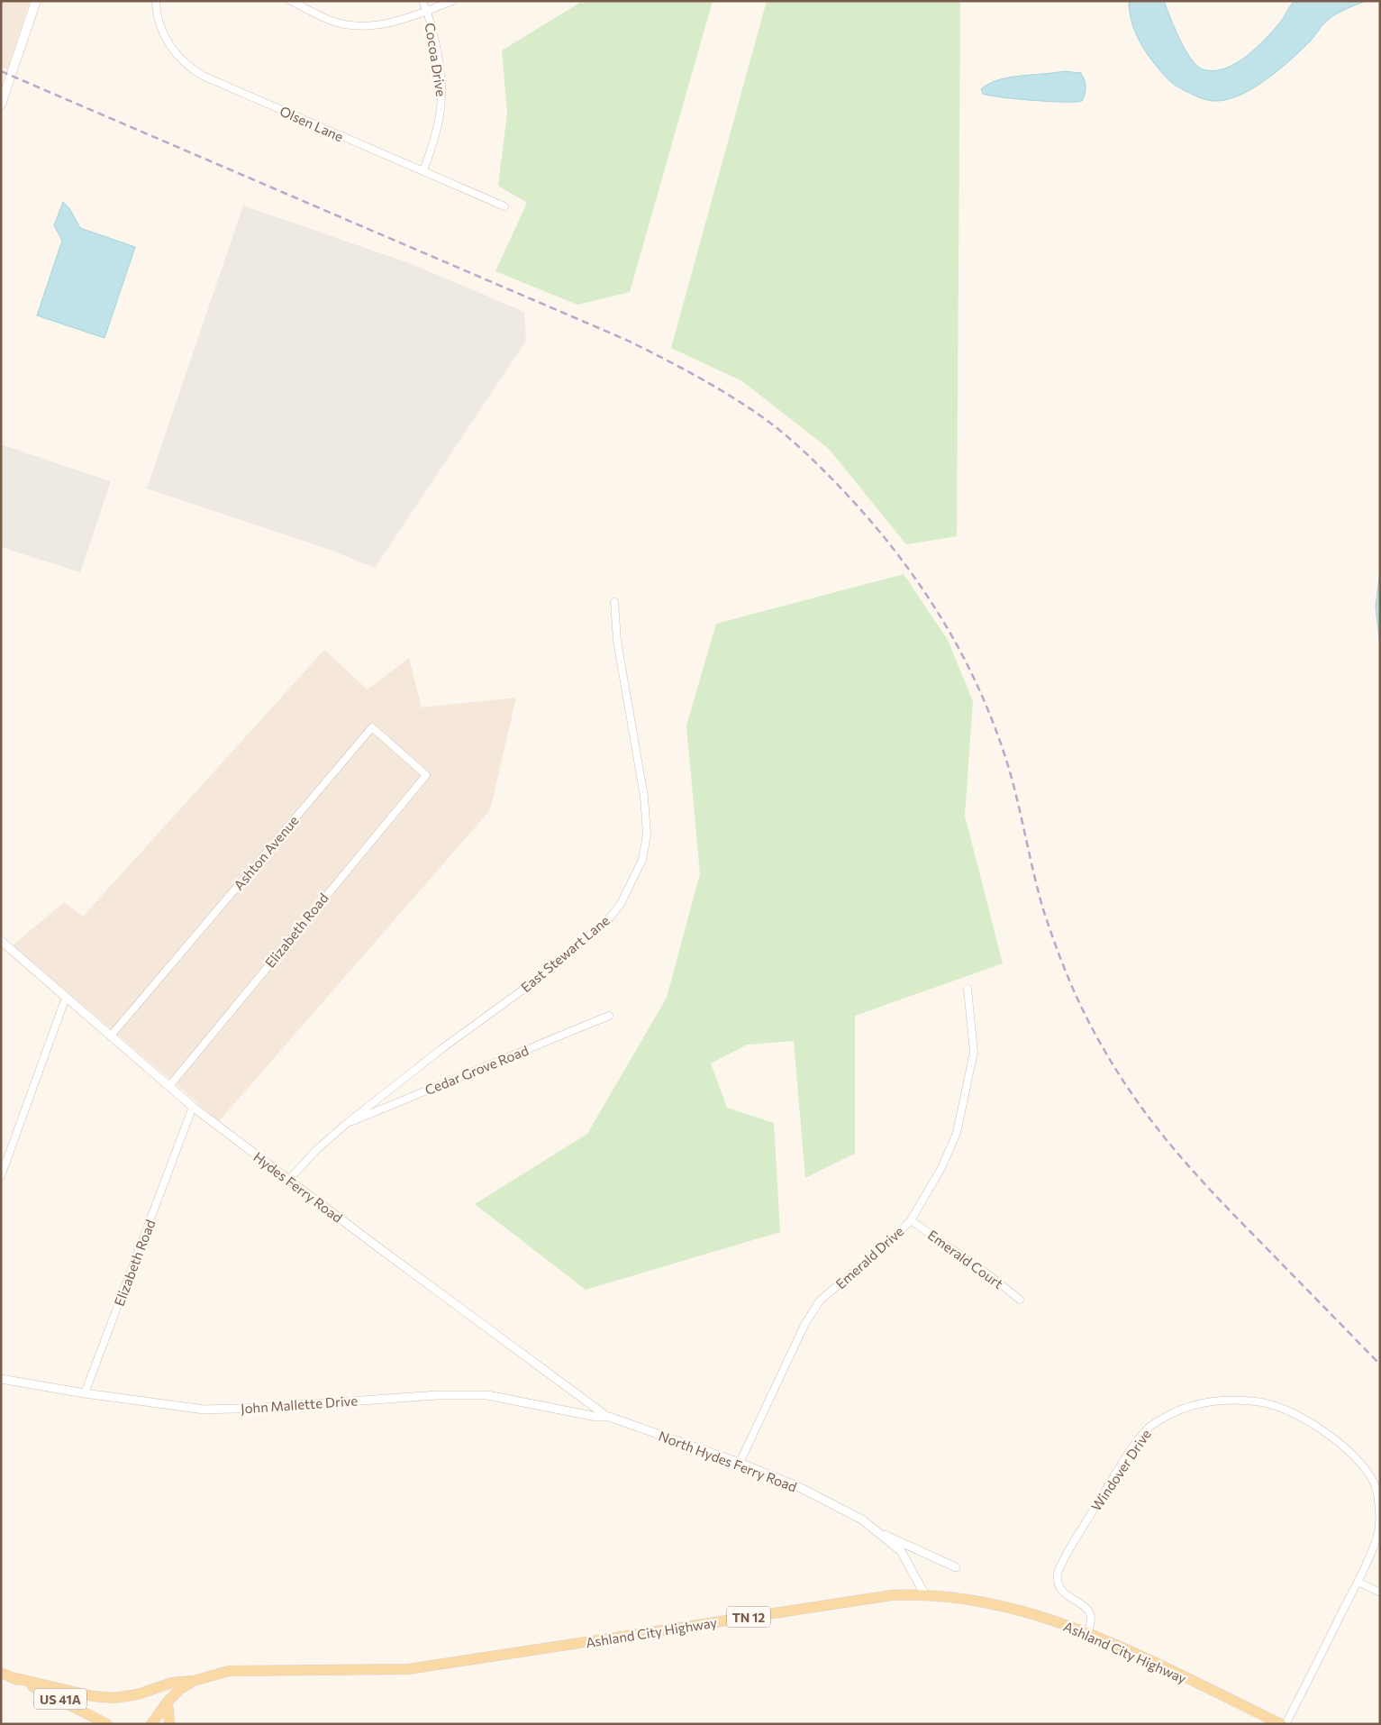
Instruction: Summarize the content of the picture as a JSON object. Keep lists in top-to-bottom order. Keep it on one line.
{"streets":{"main road":["TN 12","Ashland City Highway","US 41A"],"street":["Cocoa Drive","Olsen Lane","Ashton Avenue","Elizabeth Road","East Stewart Lane","Cedar Grove Road","Hydes Ferry Road","Emerald Drive","Emerald Court","John Mallette Drive","North Hydes Ferry Road","Windover Drive"]},"crossings":[["Cocoa Drive","Olsen Lane"],["Ashton Avenue","Elizabeth Road"],["Ashton Avenue","Hydes Ferry Road"],["Elizabeth Road","Hydes Ferry Road"],["Elizabeth Road","John Mallette Drive"],["East Stewart Lane","Cedar Grove Road"],["East Stewart Lane","Hydes Ferry Road"],["Hydes Ferry Road","North Hydes Ferry Road"],["Emerald Drive","Emerald Court"],["Emerald Drive","North Hydes Ferry Road"],["John Mallette Drive","North Hydes Ferry Road"],["North Hydes Ferry Road","Ashland City Highway"],["Windover Drive","Ashland City Highway"]]}
